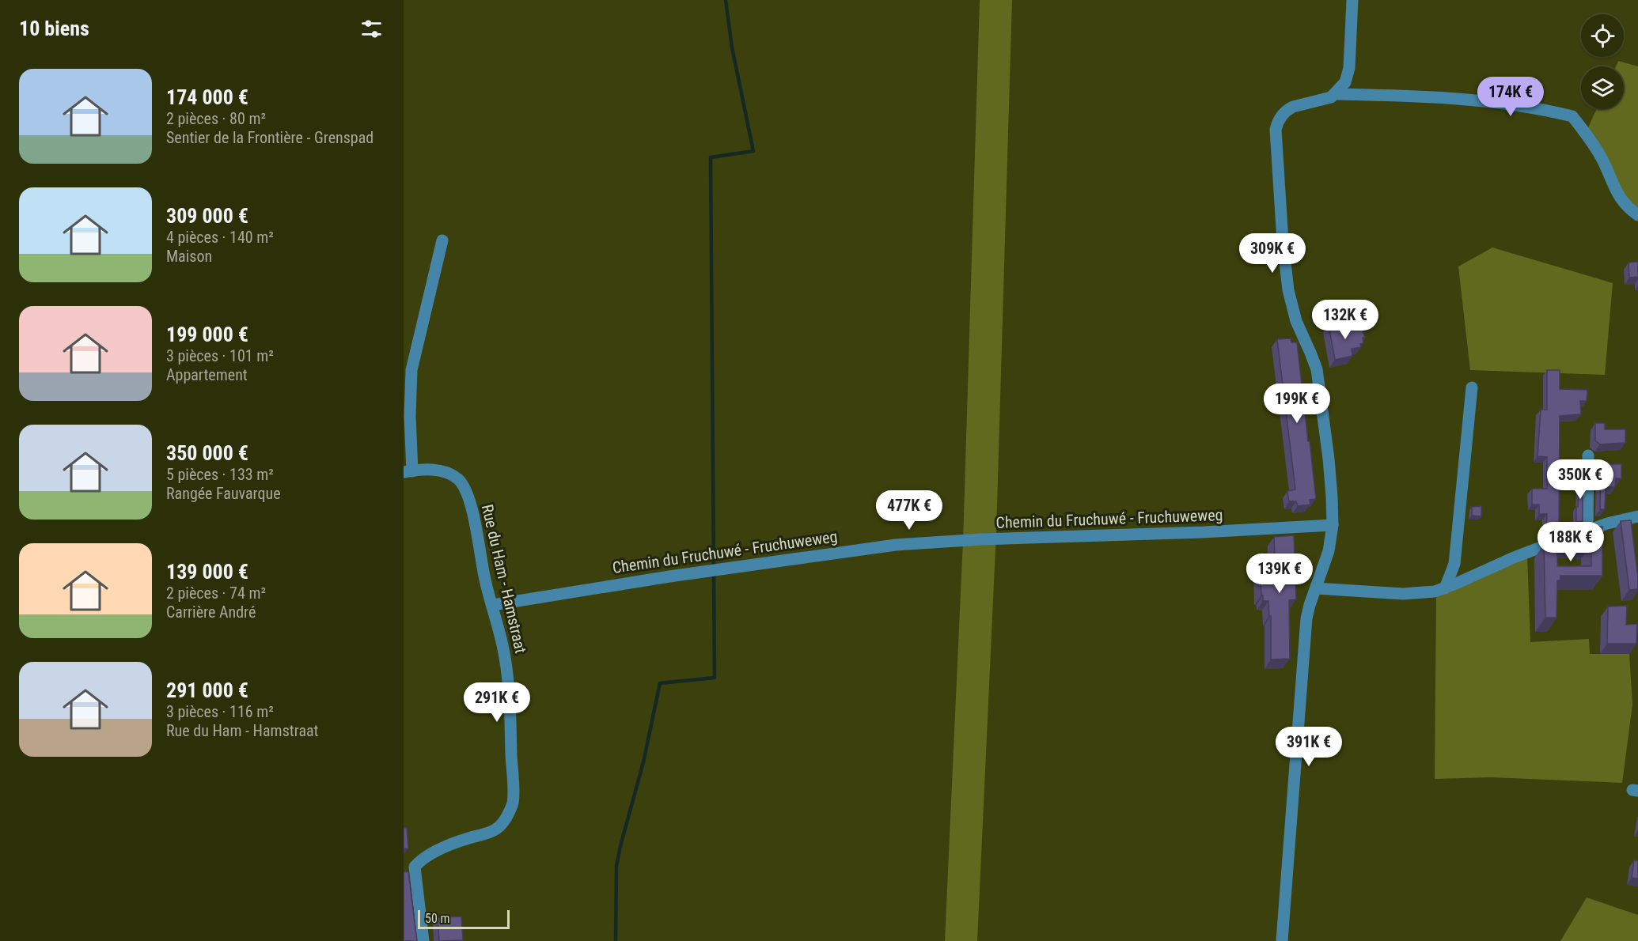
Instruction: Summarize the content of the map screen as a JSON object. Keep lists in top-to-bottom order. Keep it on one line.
{"streets":{"street":["Chemin du Fruchuwé - Fruchuweweg","Rue du Ham - Hamstraat"]},"crossings":[["Chemin du Fruchuwé - Fruchuweweg","Rue du Ham - Hamstraat"]],"scale_bar":"50 m","page":{"heading":"10 biens","list":[{"name":"174 000 €","note":"2 pièces · 80 m² · Sentier de la Frontière - Grenspad"},{"name":"309 000 €","note":"4 pièces · 140 m² · Maison"},{"name":"199 000 €","note":"3 pièces · 101 m² · Appartement"},{"name":"350 000 €","note":"5 pièces · 133 m² · Rangée Fauvarque"},{"name":"139 000 €","note":"2 pièces · 74 m² · Carrière André"},{"name":"291 000 €","note":"3 pièces · 116 m² · Rue du Ham - Hamstraat"}],"price":["174K €","309K €","132K €","199K €","350K €","477K €","188K €","139K €","291K €","391K €"],"scale":"50 m"}}
